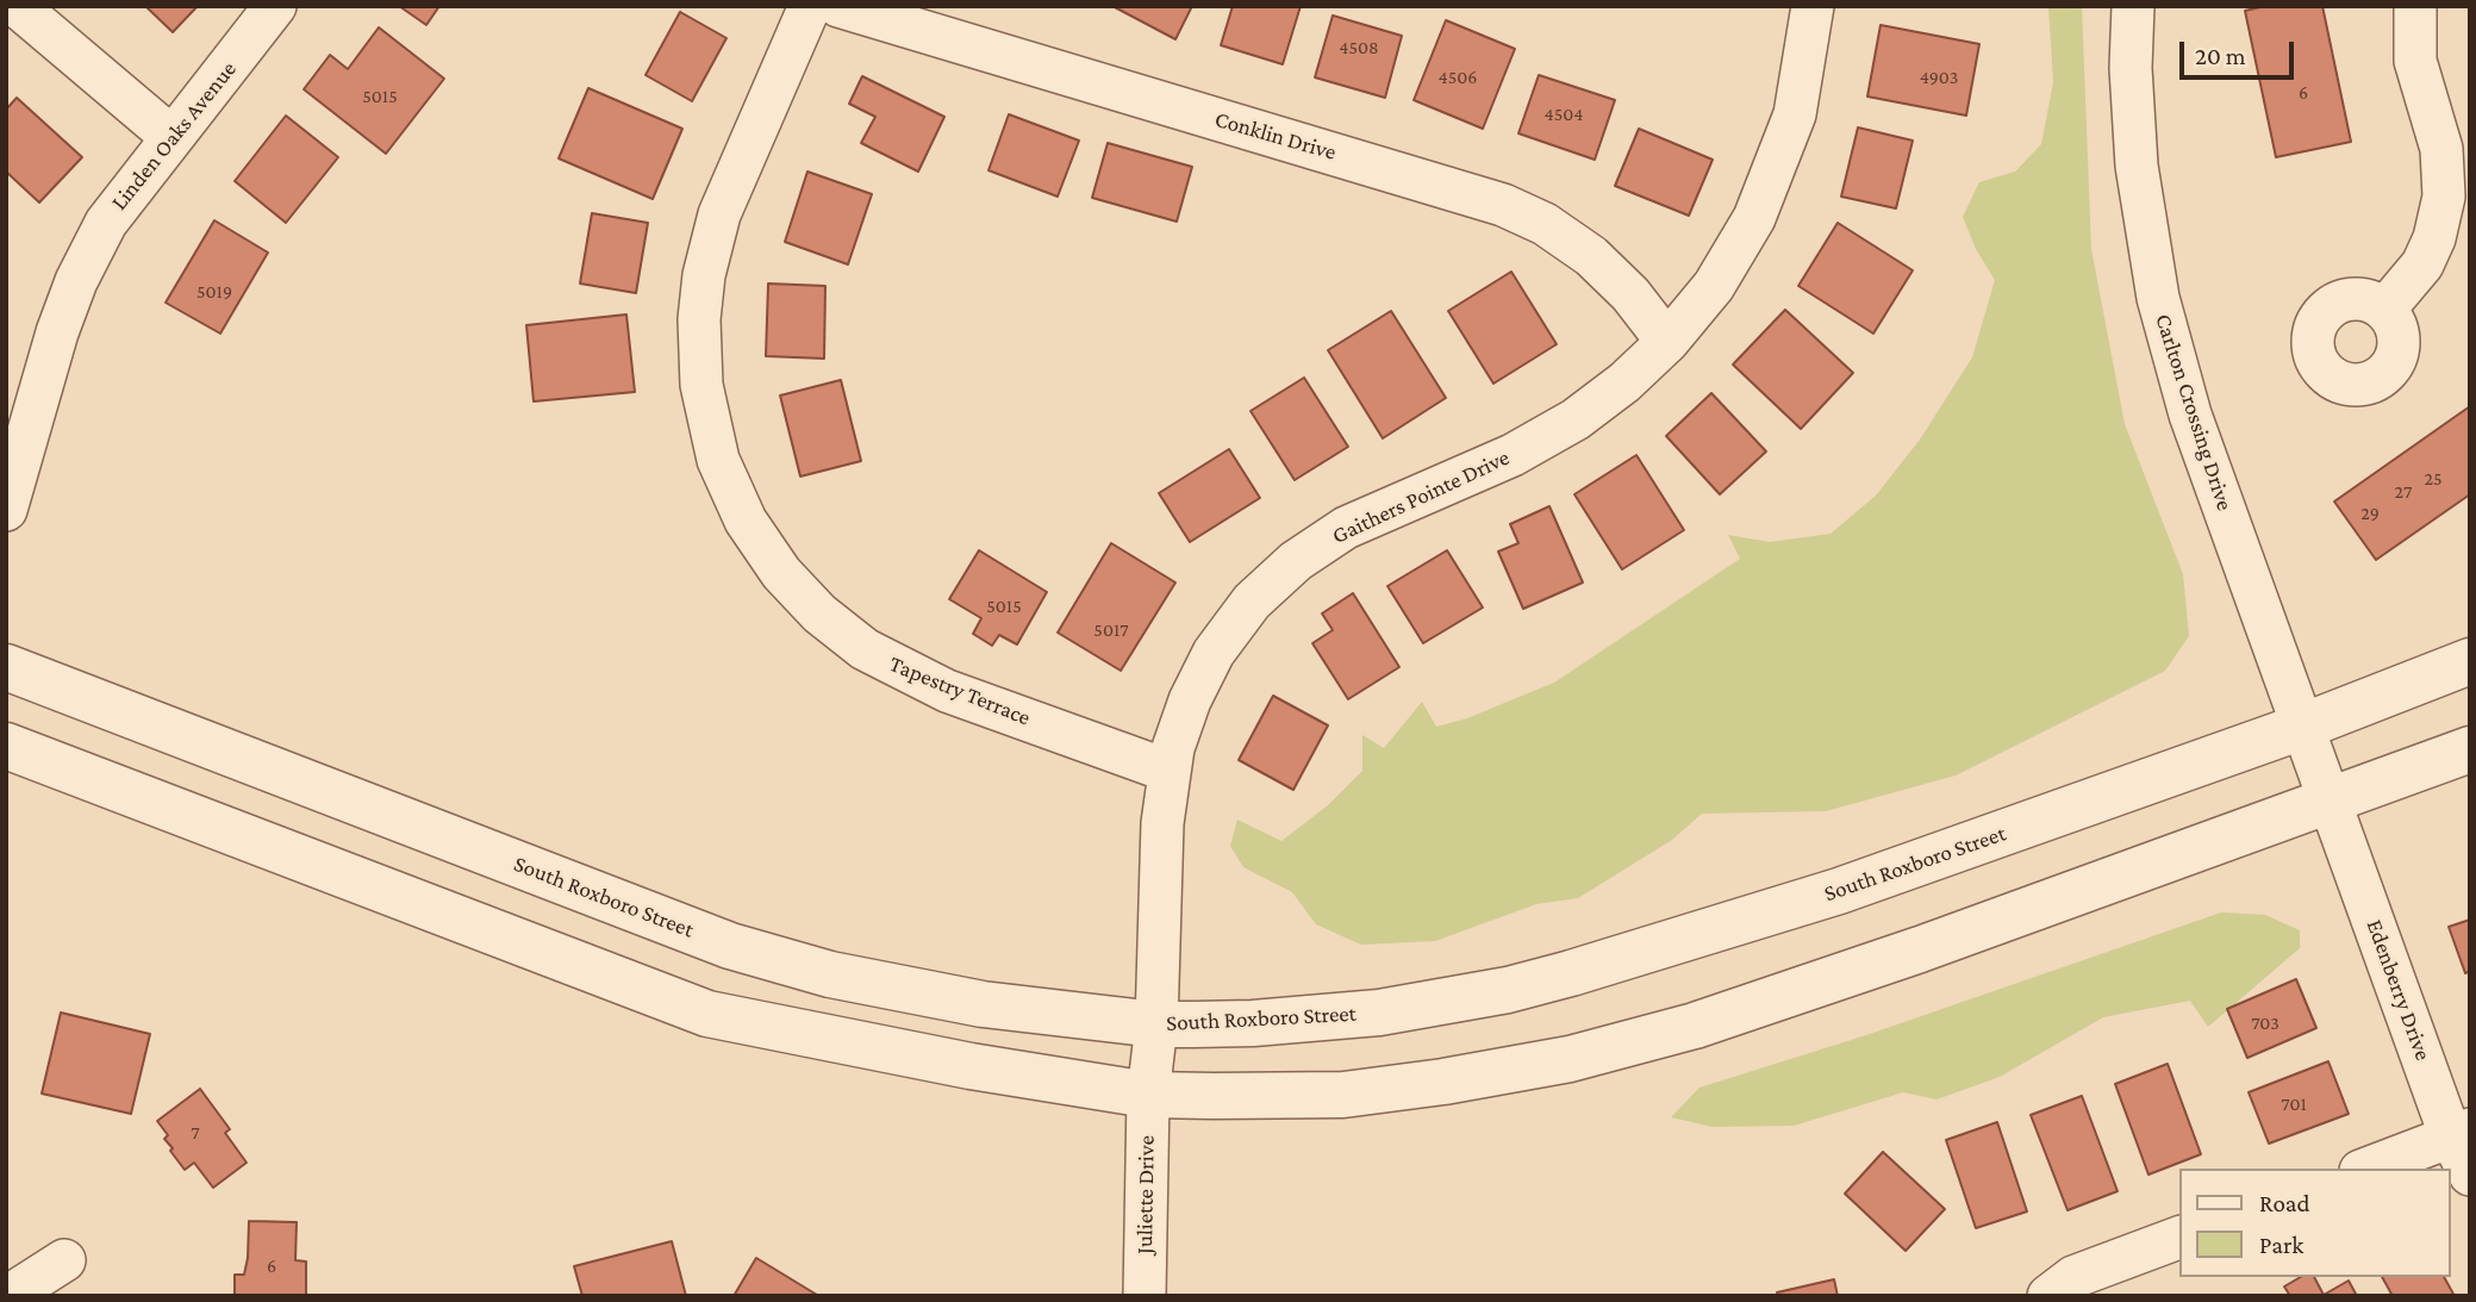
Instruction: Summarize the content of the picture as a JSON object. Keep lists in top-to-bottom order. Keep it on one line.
{"streets":{"street":["Linden Oaks Avenue","Conklin Drive","Carlton Crossing Drive","Gaithers Pointe Drive","Tapestry Terrace","South Roxboro Street","Edenberry Drive","Juliette Drive"]},"crossings":[["Conklin Drive","Gaithers Pointe Drive"],["Carlton Crossing Drive","South Roxboro Street"],["Carlton Crossing Drive","Edenberry Drive"],["Gaithers Pointe Drive","Tapestry Terrace"],["Gaithers Pointe Drive","South Roxboro Street"],["Gaithers Pointe Drive","Juliette Drive"]],"house_numbers":["4508","4506","4903","6","5015","4504","5019","25","27","29","5015","5017","703","701","7","6"],"legend":["Road","Park"],"scale_bar":"20 m"}
